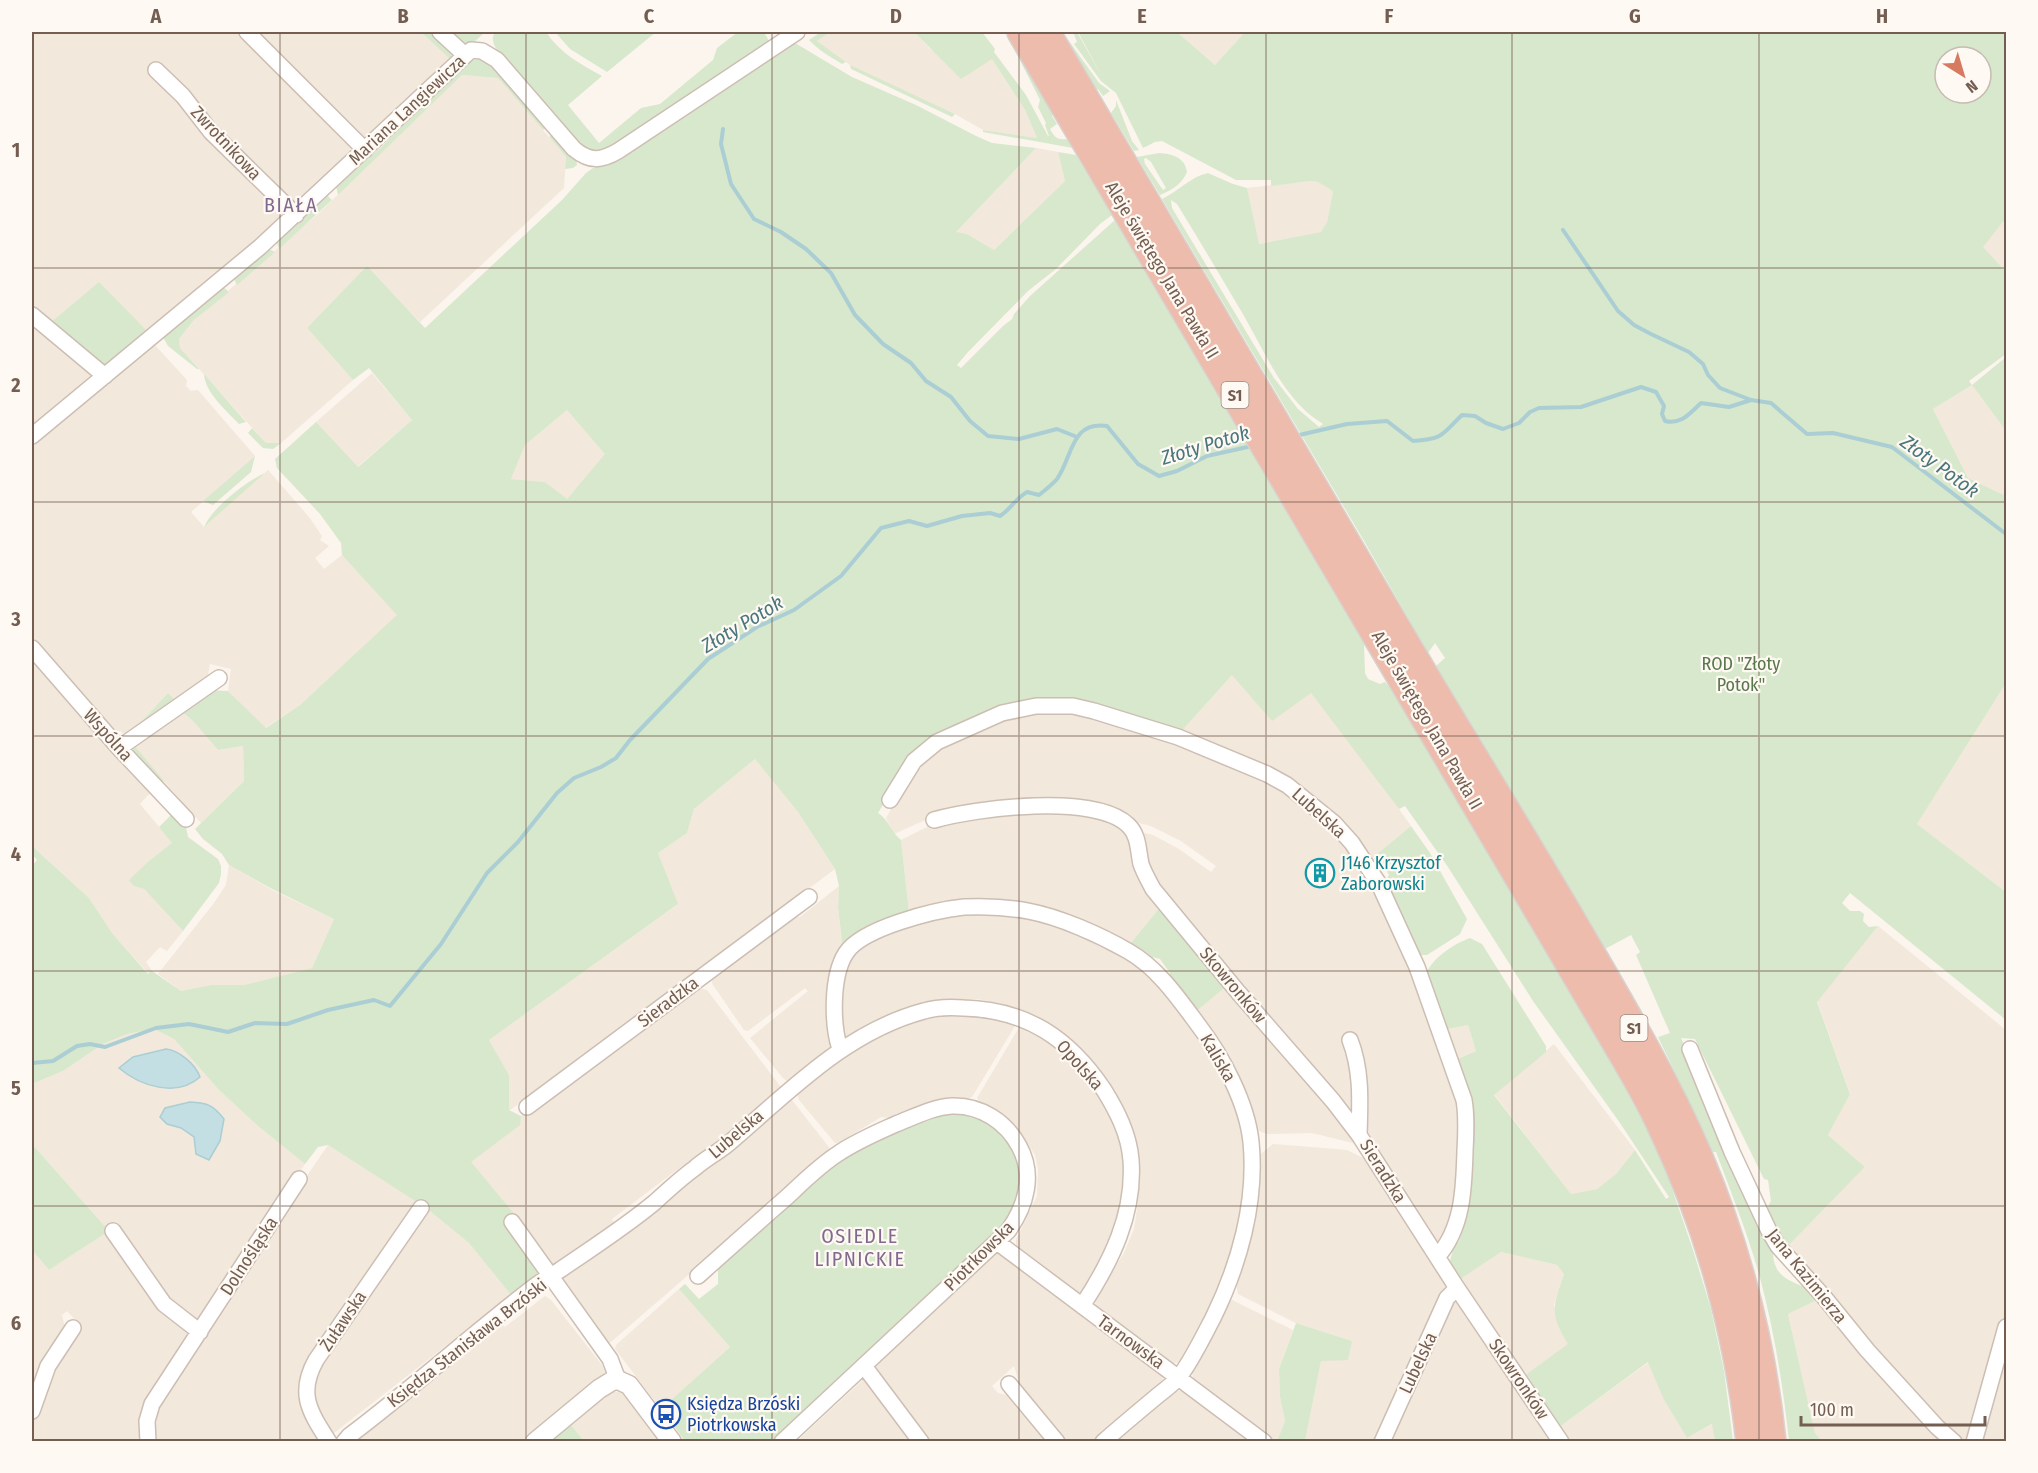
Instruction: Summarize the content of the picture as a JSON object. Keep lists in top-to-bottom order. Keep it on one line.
{"streets":{"highway":["Aleje świętego Jana Pawła II","S1"],"street":["Mariana Langiewicza","Zwrotnikowa","Wspólna","Lubelska","Skowronków","Sieradzka","Kaliska","Opolska","Dolnośląska","Piotrkowska","Jana Kazimierza","Żuławska","Tarnowska","Księdza Stanisława Brzóski"]},"crossings":[["Mariana Langiewicza","Zwrotnikowa"],["Lubelska","Skowronków"],["Lubelska","Sieradzka"],["Lubelska","Kaliska"],["Lubelska","Opolska"],["Lubelska","Księdza Stanisława Brzóski"],["Skowronków","Sieradzka"],["Kaliska","Opolska"],["Kaliska","Tarnowska"],["Opolska","Tarnowska"],["Piotrkowska","Tarnowska"]],"districts":["BIAŁA","OSIEDLE LIPNICKIE"],"water":["Złoty Potok"],"parks":["ROD \"Złoty Potok\""],"places":{"building":["J146 Krzysztof Zaborowski"],"bus stop":["Księdza Brzóski Piotrkowska"]},"scale_bar":"100 m","north":"bottom right","grid":{"columns":["A","B","C","D","E","F","G","H"],"rows":["1","2","3","4","5","6"]}}
